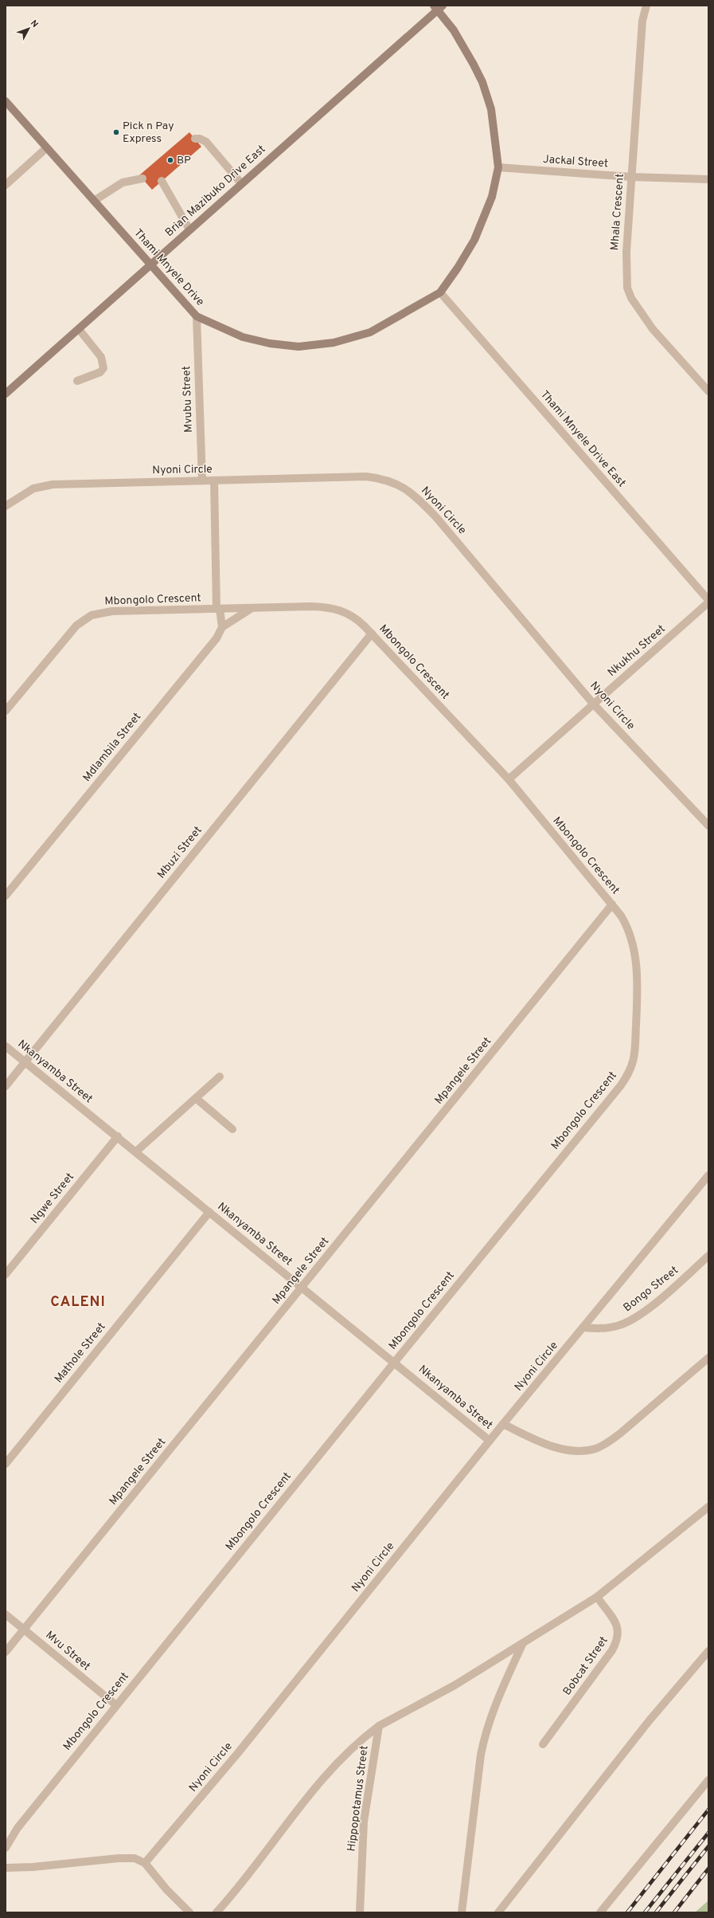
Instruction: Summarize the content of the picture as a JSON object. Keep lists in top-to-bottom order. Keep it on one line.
{"streets":{"street":["Jackal Street","Brian Mazibuko Drive East","Mhala Crescent","Thami Mnyele Drive","Mvubu Street","Thami Mnyele Drive East","Nyoni Circle","Mbongolo Crescent","Nkukhu Street","Mdlambila Street","Mbuzi Street","Mpangele Street","Nkanyamba Street","Ngwe Street","Bongo Street","Mathole Street","Mvu Street","Bobcat Street","Hippopotamus Street"]},"crossings":[["Jackal Street","Mhala Crescent"],["Jackal Street","Thami Mnyele Drive"],["Brian Mazibuko Drive East","Thami Mnyele Drive"],["Thami Mnyele Drive","Mvubu Street"],["Thami Mnyele Drive","Thami Mnyele Drive East"],["Mvubu Street","Nyoni Circle"],["Nyoni Circle","Nkukhu Street"],["Nyoni Circle","Nkanyamba Street"],["Nyoni Circle","Bongo Street"],["Mbongolo Crescent","Nkukhu Street"],["Mbongolo Crescent","Mbuzi Street"],["Mbongolo Crescent","Mpangele Street"],["Mbongolo Crescent","Nkanyamba Street"],["Mbongolo Crescent","Mvu Street"],["Mbuzi Street","Nkanyamba Street"],["Mpangele Street","Nkanyamba Street"],["Mpangele Street","Mvu Street"],["Nkanyamba Street","Ngwe Street"],["Nkanyamba Street","Mathole Street"]],"districts":["CALENI"],"places":["Pick n Pay Express","BP"],"north":"top right"}
